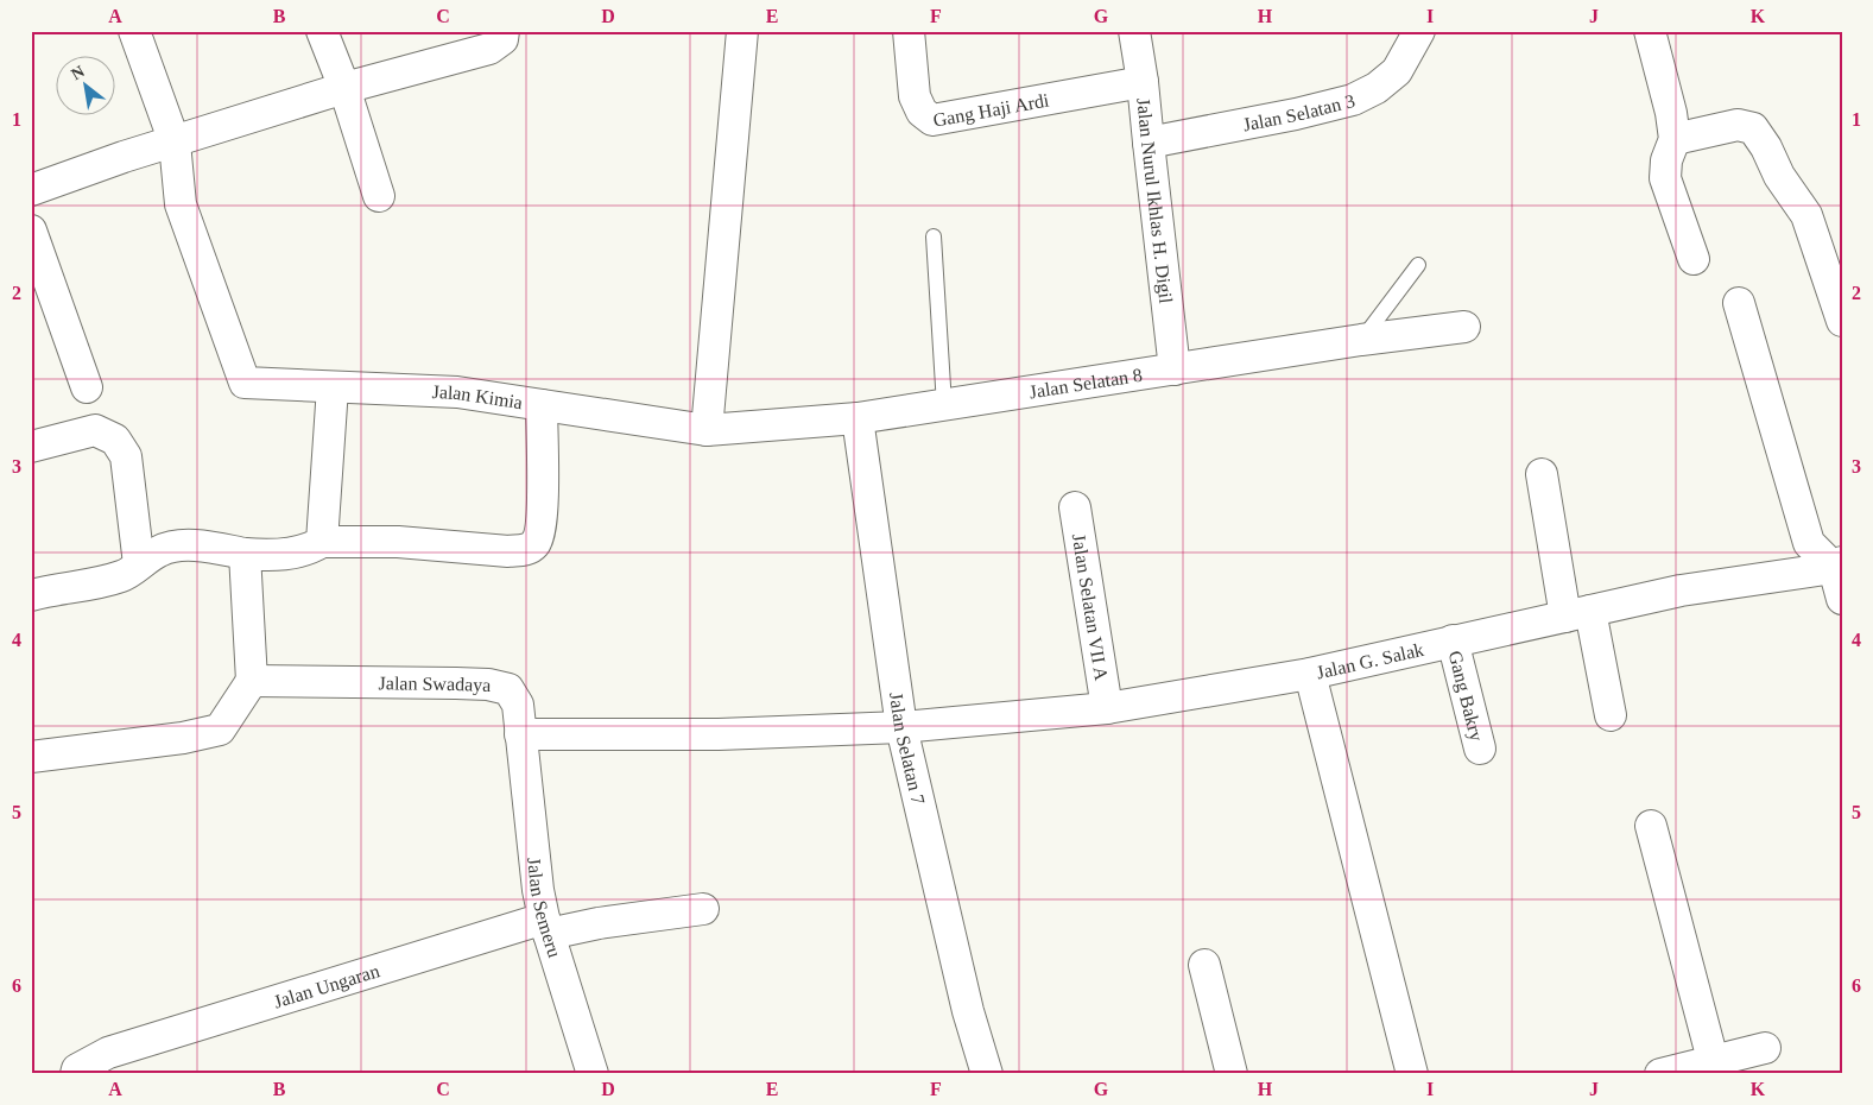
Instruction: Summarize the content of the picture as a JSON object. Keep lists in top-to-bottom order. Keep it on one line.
{"streets":{"street":["Gang Haji Ardi","Jalan Selatan 3","Jalan Nurul Ikhlas H. Digil","Jalan Selatan 8","Jalan Kimia","Jalan Selatan VII A","Jalan G. Salak","Jalan Swadaya","Gang Bakry","Jalan Selatan 7","Jalan Semeru","Jalan Ungaran"]},"crossings":[["Gang Haji Ardi","Jalan Nurul Ikhlas H. Digil"],["Jalan Selatan 3","Jalan Nurul Ikhlas H. Digil"],["Jalan Nurul Ikhlas H. Digil","Jalan Selatan 8"],["Jalan Selatan 8","Jalan Kimia"],["Jalan Selatan 8","Jalan Selatan 7"],["Jalan Selatan VII A","Jalan G. Salak"],["Jalan G. Salak","Gang Bakry"],["Jalan G. Salak","Jalan Selatan 7"],["Jalan Swadaya","Jalan Semeru"],["Jalan Semeru","Jalan Ungaran"]],"north":"top left","grid":{"columns":["A","B","C","D","E","F","G","H","I","J","K"],"rows":["1","2","3","4","5","6"]}}
